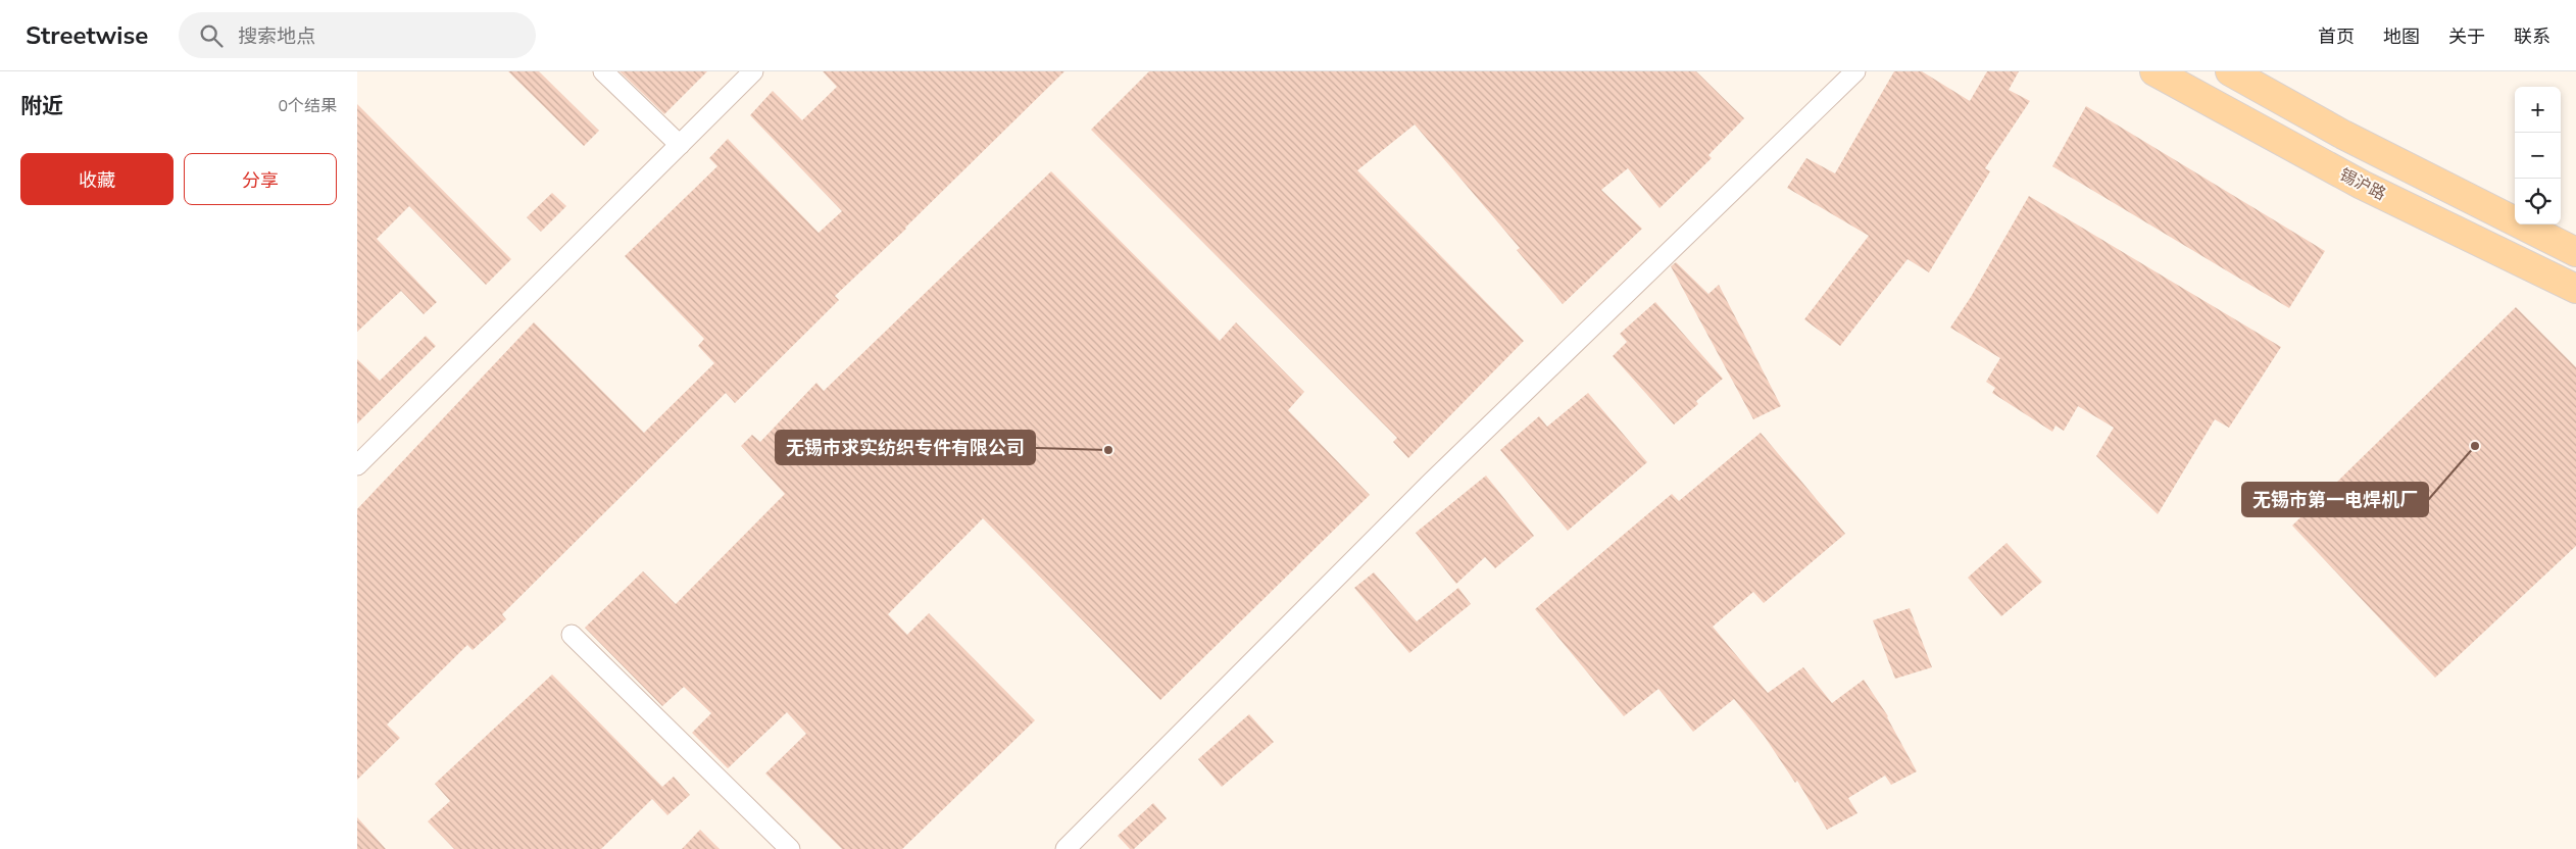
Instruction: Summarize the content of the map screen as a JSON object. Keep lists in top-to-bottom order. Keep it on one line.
{"streets":{"main road":["锡沪路"]},"places":["无锡市第一电焊机厂","无锡市求实纺织专件有限公司"],"page":{"header":"Streetwise","search":"搜索地点","nav":["首页","地图","关于","联系"],"heading":["附近","0个结果"],"map_buttons":["+","−"],"buttons":["收藏","分享"]}}
